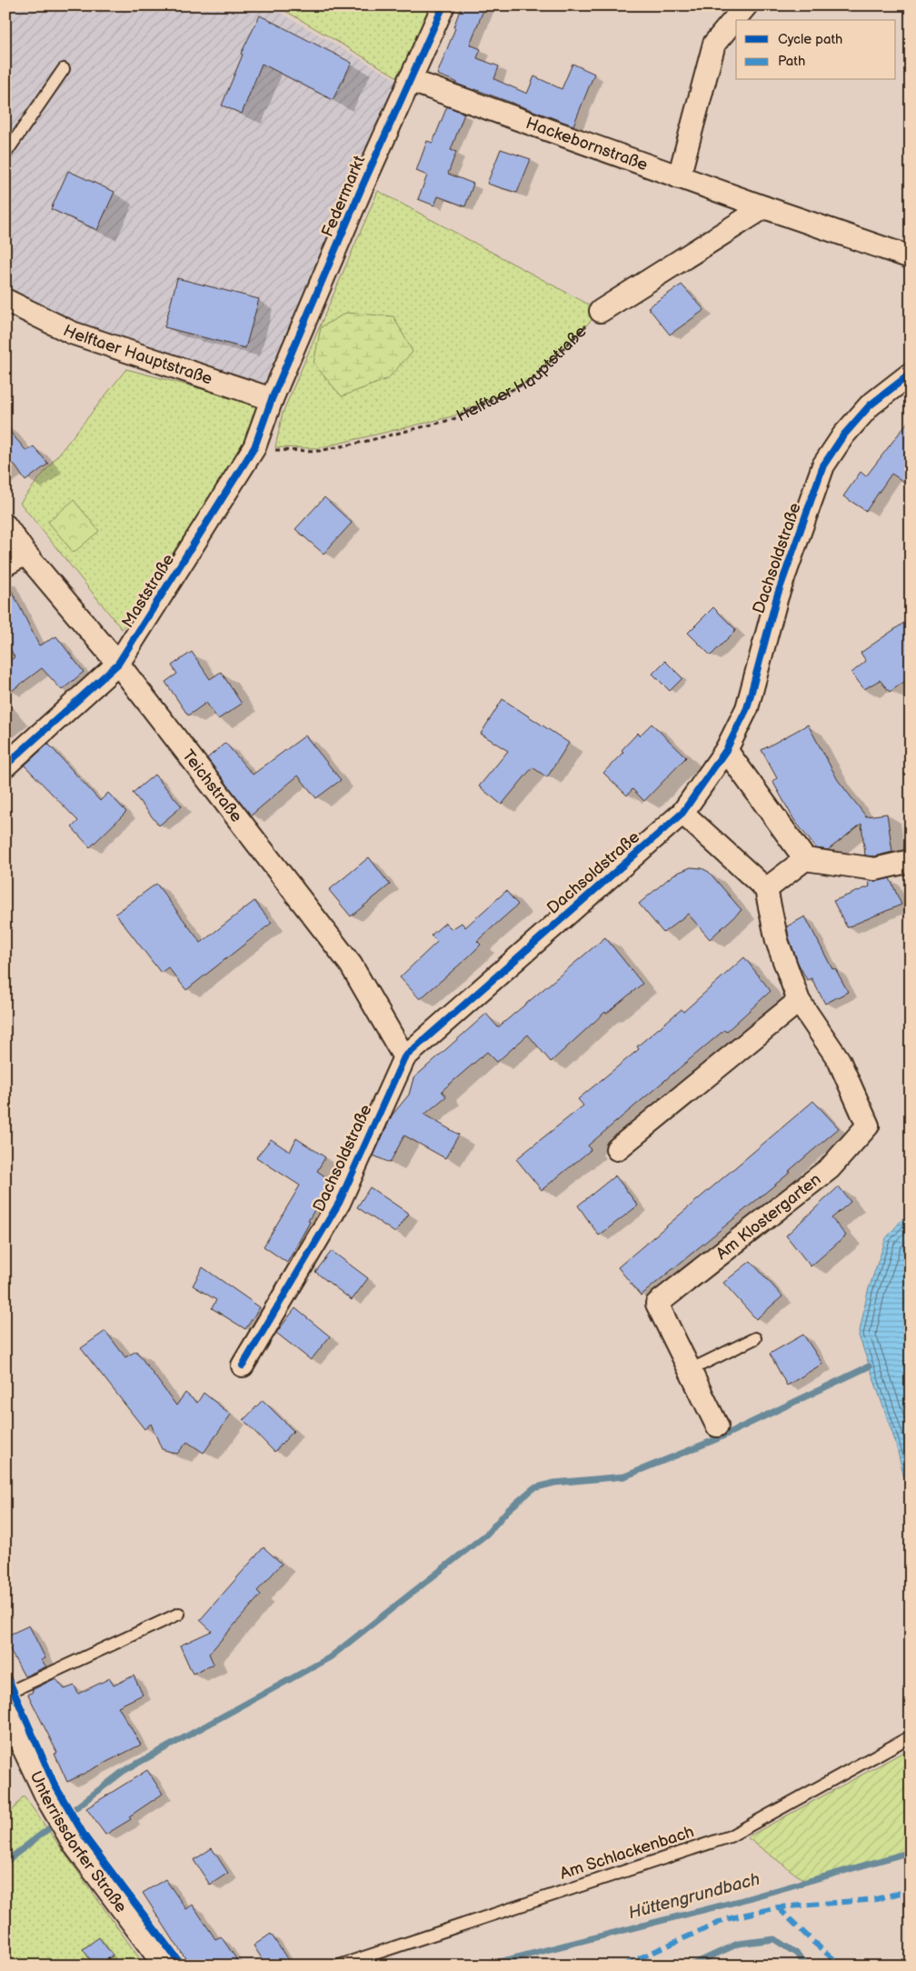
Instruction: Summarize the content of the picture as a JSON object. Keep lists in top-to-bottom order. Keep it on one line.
{"streets":{"street":["Hackebornstraße","Federmarkt","Helftaer Hauptstraße","Dachsoldstraße","Maststraße","Teichstraße","Am Klostergarten","Unterrissdorfer Straße"],"lane":["Am Schlackenbach"]},"crossings":[["Hackebornstraße","Federmarkt"],["Hackebornstraße","Helftaer Hauptstraße"],["Federmarkt","Helftaer Hauptstraße"],["Federmarkt","Maststraße"],["Helftaer Hauptstraße","Maststraße"],["Dachsoldstraße","Teichstraße"],["Maststraße","Teichstraße"]],"water":["Hüttengrundbach"],"legend":["Cycle path","Path"]}
